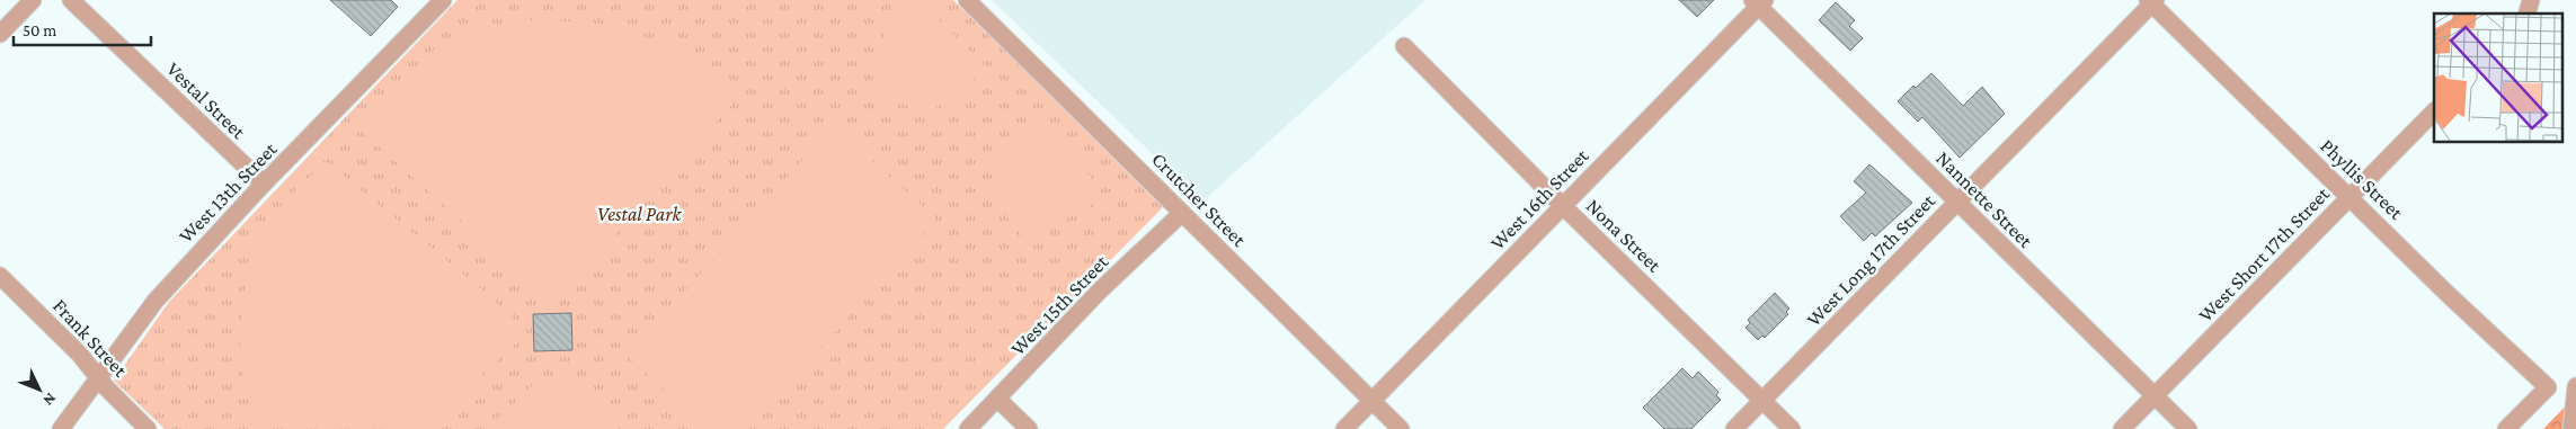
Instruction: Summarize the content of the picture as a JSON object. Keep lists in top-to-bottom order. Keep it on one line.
{"streets":{"street":["Vestal Street","Phyllis Street","West 13th Street","Crutcher Street","West 16th Street","Nannette Street","Nona Street","West Short 17th Street","West Long 17th Street","West 15th Street","Frank Street"]},"crossings":[["Vestal Street","West 13th Street"],["Phyllis Street","West Short 17th Street"],["Phyllis Street","West Long 17th Street"],["West 13th Street","Frank Street"],["Crutcher Street","West 16th Street"],["Crutcher Street","West 15th Street"],["West 16th Street","Nannette Street"],["West 16th Street","Nona Street"],["Nannette Street","West Short 17th Street"],["Nannette Street","West Long 17th Street"],["Nona Street","West Long 17th Street"]],"parks":["Vestal Park"],"scale_bar":"50 m","north":"bottom right"}
